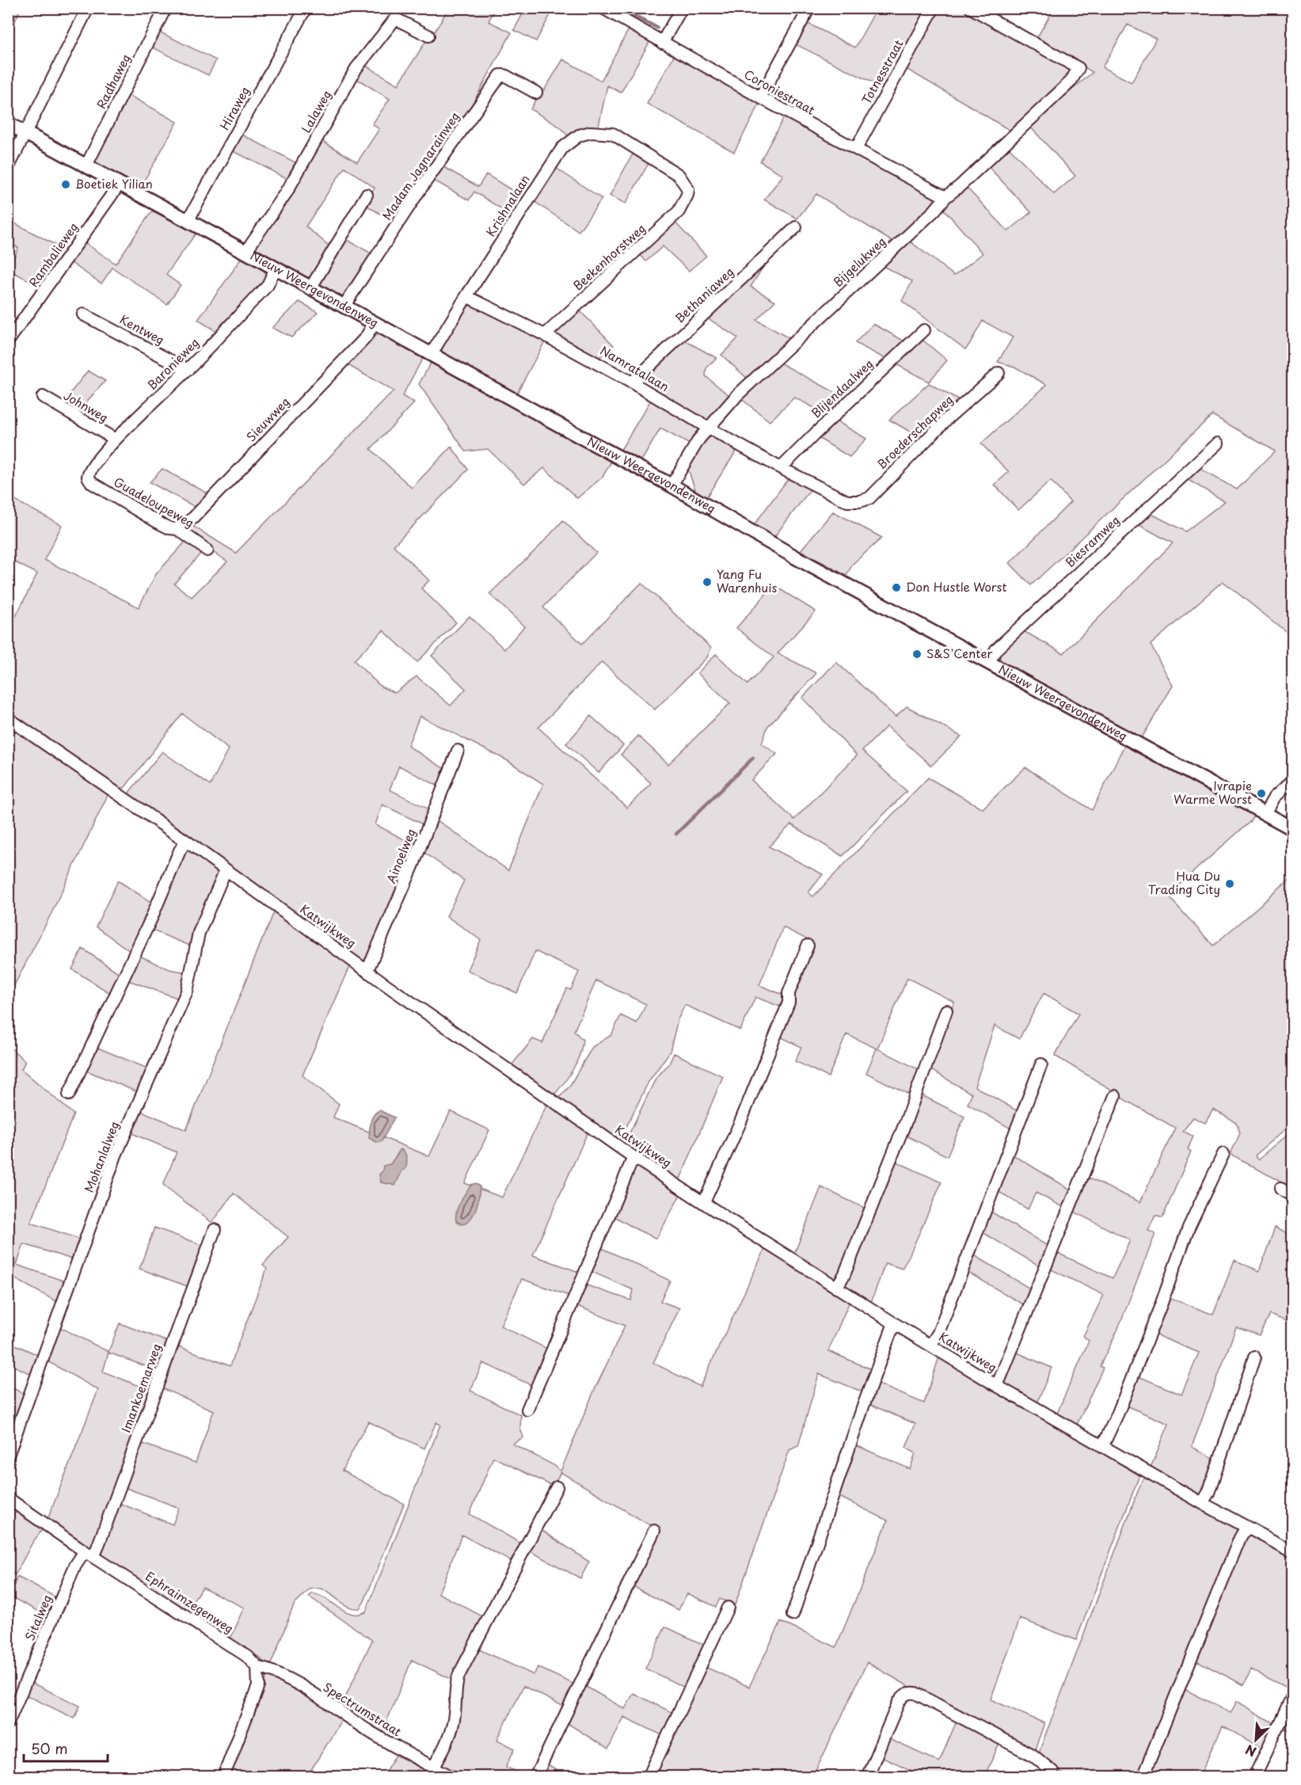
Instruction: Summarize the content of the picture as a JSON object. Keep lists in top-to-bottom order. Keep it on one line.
{"streets":{"street":["Totnesstraat","Radhaweg","Coroniestraat","Hiraweg","Lalaweg","Madam Jagnarainweg","Krishnalaan","Rambalieweg","Beekenhorstweg","Bijgelukweg","Nieuw Weergevondenweg","Bethaniaweg","Kentweg","Baronieweg","Namratalaan","Blijendaalweg","Johnweg","Sieuwweg","Broederschapweg","Guadeloupeweg","Biesramweg","Ainoelweg","Katwijkweg","Mohanlalweg","Imankoemarweg","Ephraimzegenweg","Sitalweg","Spectrumstraat"]},"crossings":[["Totnesstraat","Coroniestraat"],["Radhaweg","Nieuw Weergevondenweg"],["Coroniestraat","Bijgelukweg"],["Hiraweg","Nieuw Weergevondenweg"],["Lalaweg","Nieuw Weergevondenweg"],["Madam Jagnarainweg","Nieuw Weergevondenweg"],["Krishnalaan","Beekenhorstweg"],["Krishnalaan","Namratalaan"],["Rambalieweg","Nieuw Weergevondenweg"],["Beekenhorstweg","Namratalaan"],["Bijgelukweg","Nieuw Weergevondenweg"],["Bijgelukweg","Namratalaan"],["Nieuw Weergevondenweg","Baronieweg"],["Nieuw Weergevondenweg","Sieuwweg"],["Nieuw Weergevondenweg","Biesramweg"],["Bethaniaweg","Namratalaan"],["Kentweg","Baronieweg"],["Baronieweg","Johnweg"],["Baronieweg","Guadeloupeweg"],["Namratalaan","Blijendaalweg"],["Namratalaan","Broederschapweg"],["Sieuwweg","Guadeloupeweg"],["Ainoelweg","Katwijkweg"],["Katwijkweg","Mohanlalweg"],["Imankoemarweg","Ephraimzegenweg"],["Imankoemarweg","Sitalweg"],["Ephraimzegenweg","Sitalweg"],["Ephraimzegenweg","Spectrumstraat"]],"places":["Boetiek Yilian","Yang Fu Warenhuis","Don Hustle Worst","S&S Center","Ivrapie Warme Worst","Hua Du Trading City"],"scale_bar":"50 m","north":"bottom left"}
